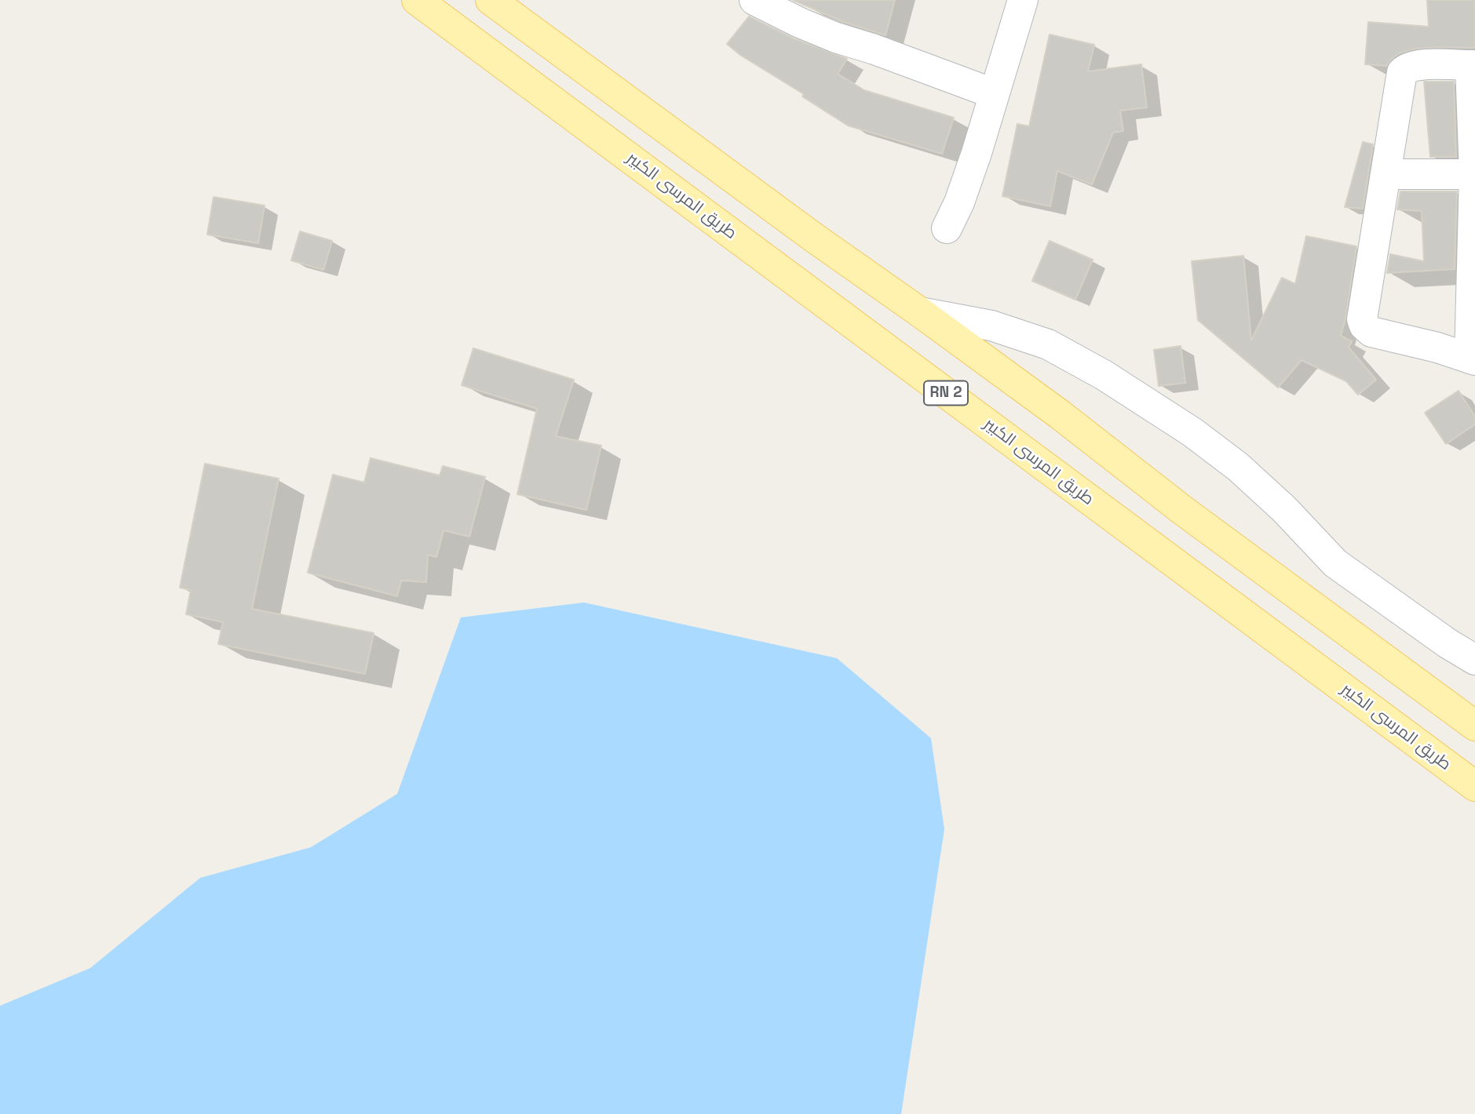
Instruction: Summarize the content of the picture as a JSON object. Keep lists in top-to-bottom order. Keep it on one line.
{"streets":{"main road":["طريق المرسى الكبير","RN 2"]}}
